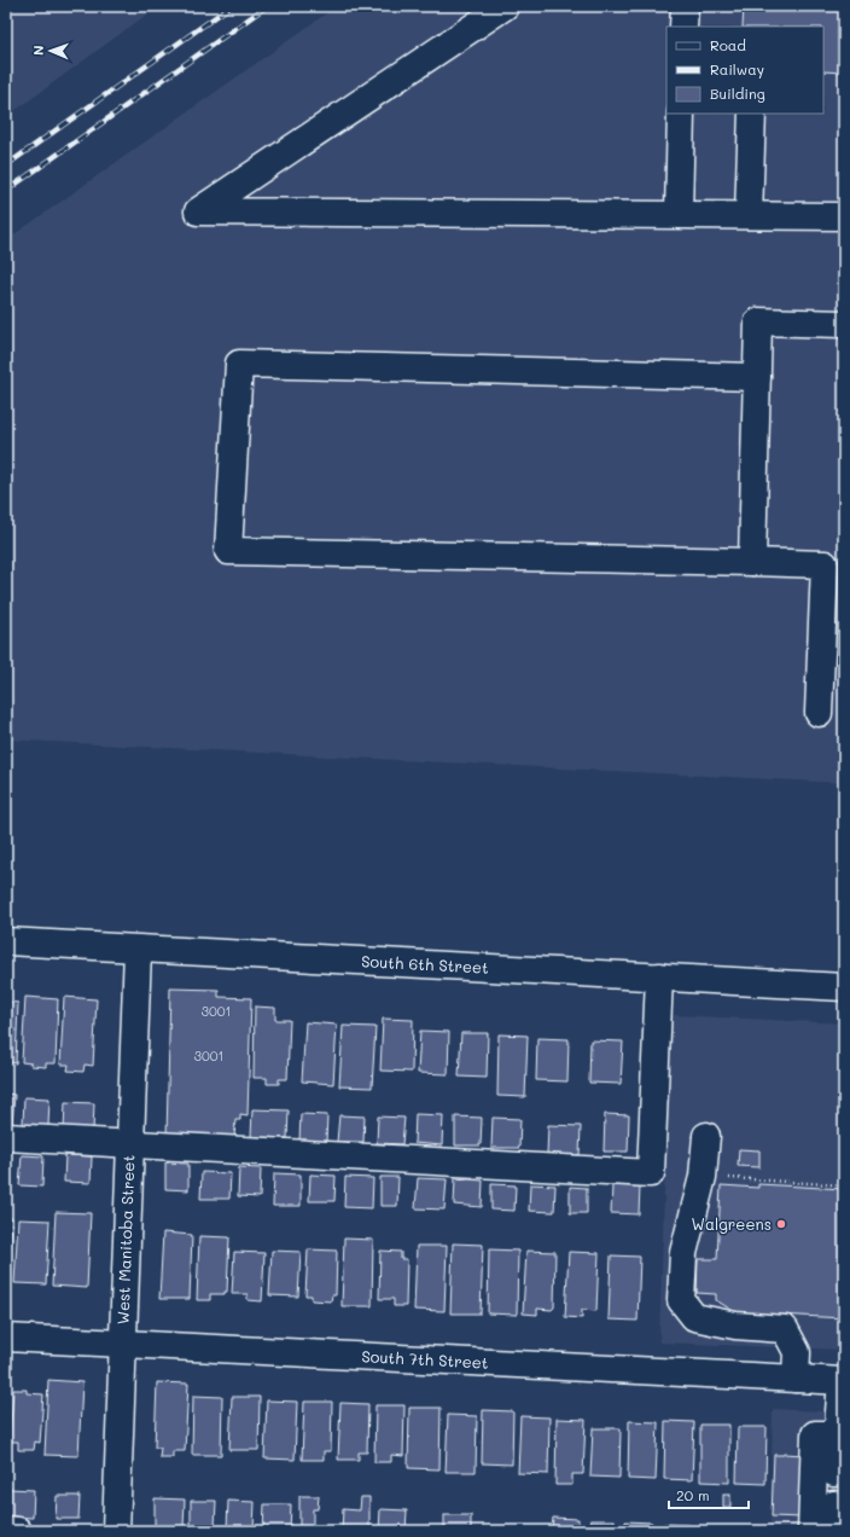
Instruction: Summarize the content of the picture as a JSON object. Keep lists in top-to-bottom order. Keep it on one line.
{"streets":{"street":["South 6th Street","West Manitoba Street","South 7th Street"]},"crossings":[["South 6th Street","West Manitoba Street"],["West Manitoba Street","South 7th Street"]],"places":["Walgreens"],"house_numbers":["3001","3001"],"legend":["Road","Railway","Building"],"scale_bar":"20 m","north":"left"}
